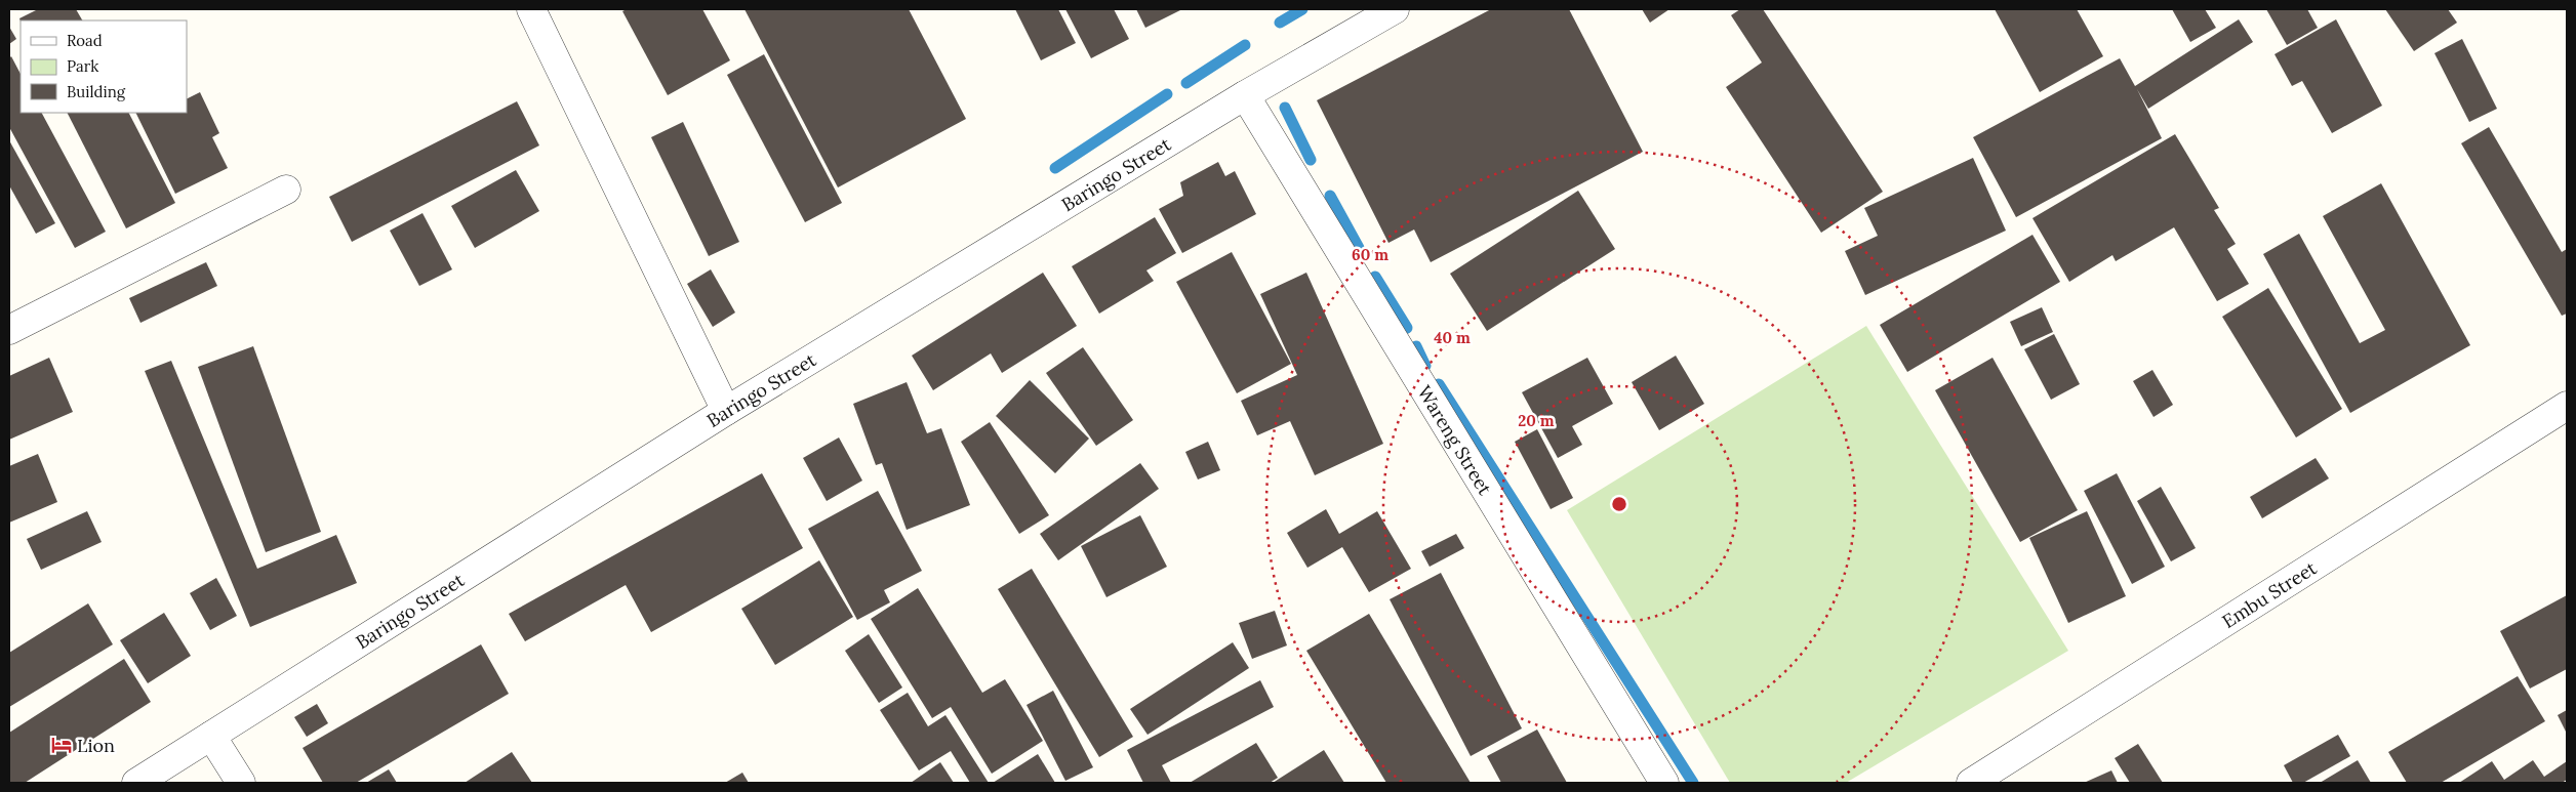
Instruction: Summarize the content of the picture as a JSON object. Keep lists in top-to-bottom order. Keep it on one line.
{"streets":{"street":["Baringo Street","Wareng Street","Embu Street"]},"crossings":[["Baringo Street","Wareng Street"]],"places":{"hotel":["Lion"]},"legend":["Road","Park","Building"],"rings":["60 m","40 m","20 m"]}
